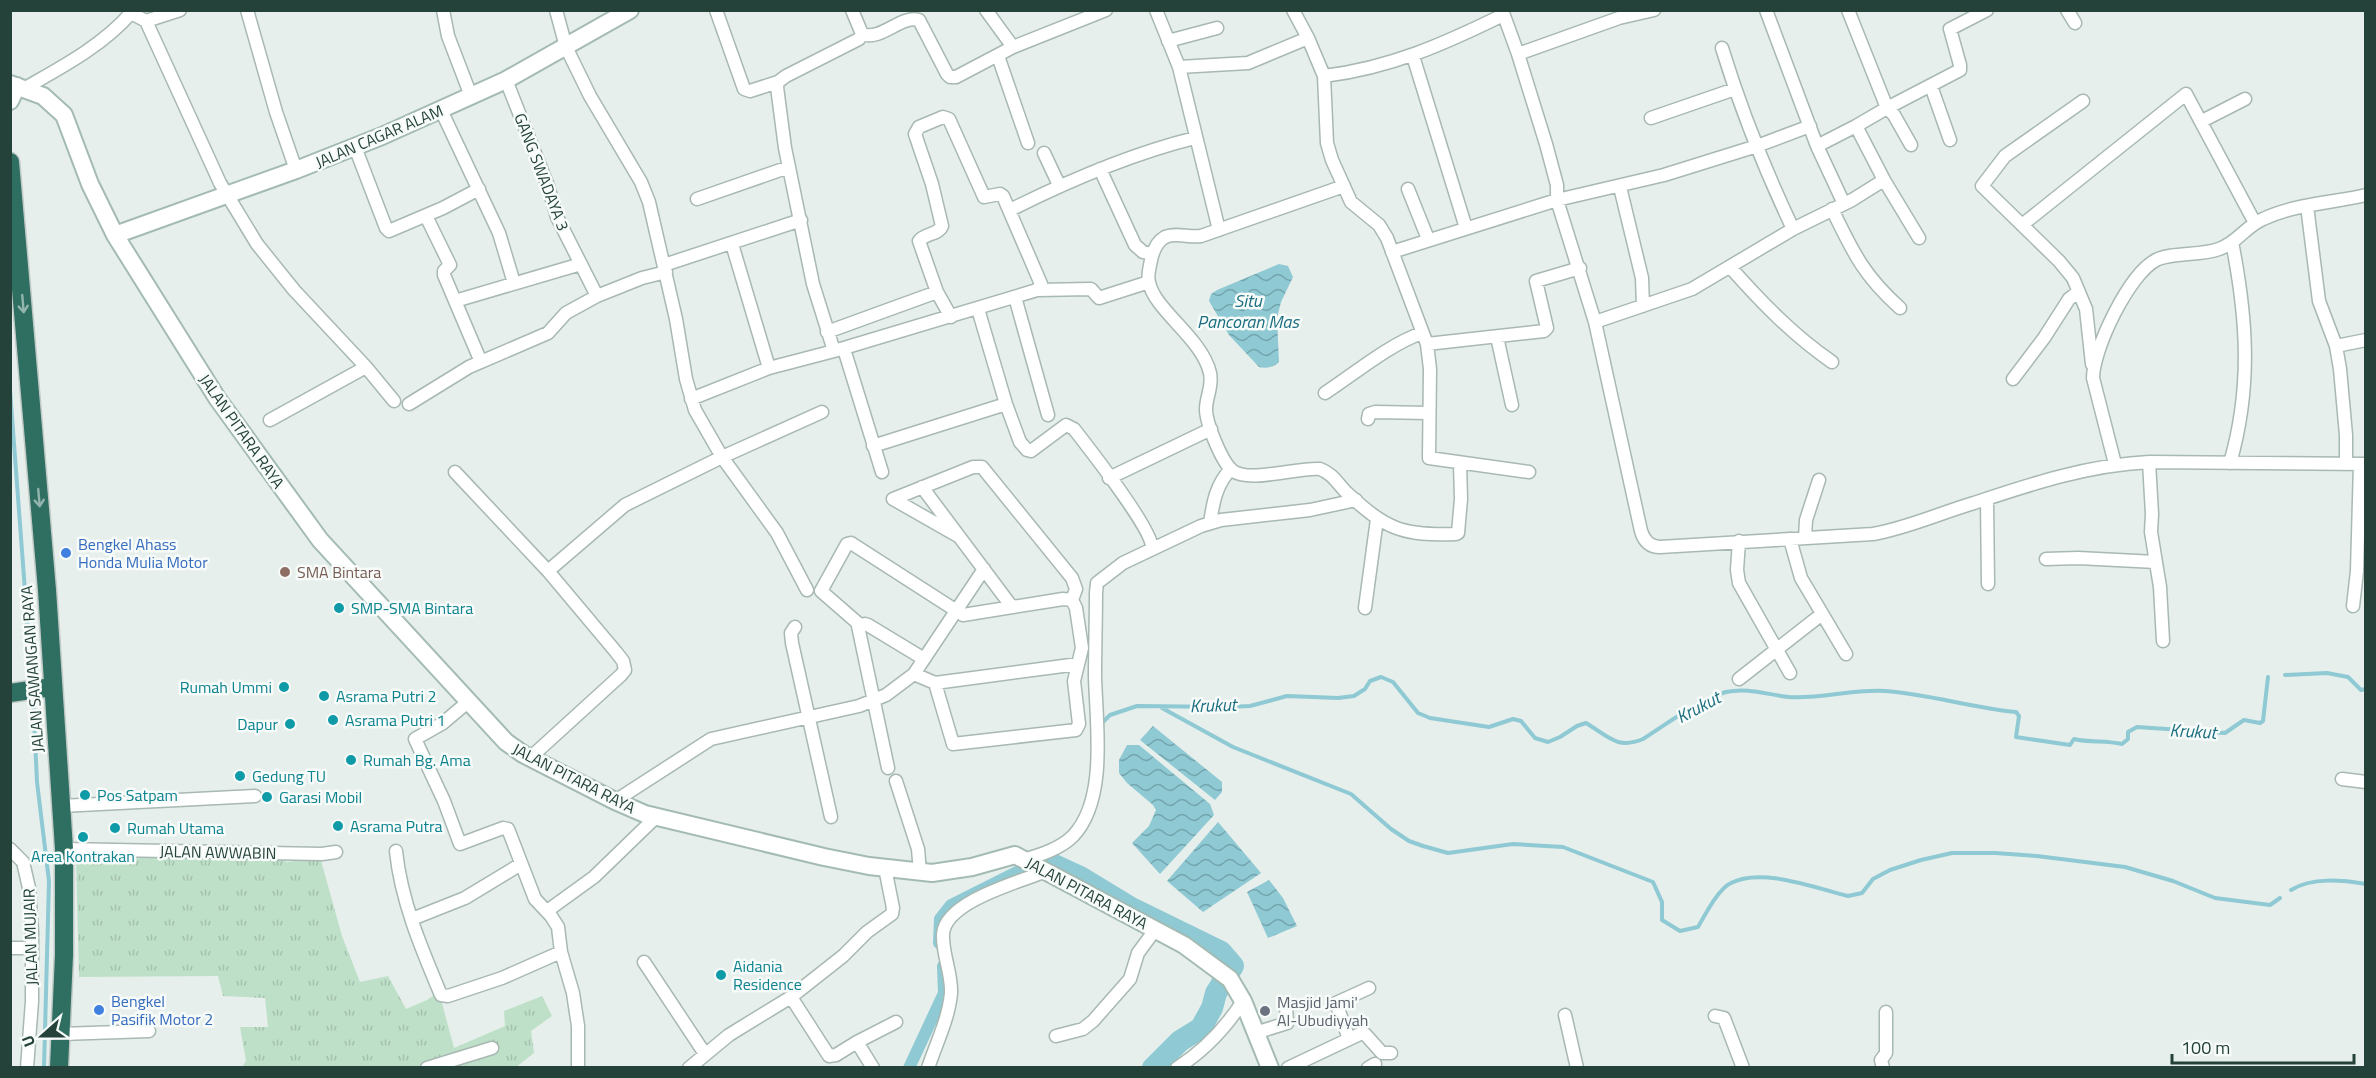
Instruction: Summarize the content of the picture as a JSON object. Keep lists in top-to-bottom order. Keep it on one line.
{"streets":{"highway":["JALAN SAWANGAN RAYA"],"main road":["JALAN CAGAR ALAM","JALAN PITARA RAYA"],"street":["GANG SWADAYA 3","JALAN AWWABIN","JALAN MUJAIR"]},"crossings":[["JALAN CAGAR ALAM","GANG SWADAYA 3"],["JALAN CAGAR ALAM","JALAN PITARA RAYA"],["JALAN SAWANGAN RAYA","JALAN AWWABIN"]],"one_way":["JALAN SAWANGAN RAYA"],"water":["Situ Pancoran Mas","Krukut"],"places":["Bengkel Ahass Honda Mulia Motor","SMA Bintara","SMP-SMA Bintara","Rumah Ummi","Asrama Putri 2","Asrama Putri 1","Dapur","Rumah Bg. Ama","Gedung TU","Pos Satpam","Garasi Mobil","Asrama Putra","Rumah Utama","Area Kontrakan","Aidania Residence","Bengkel Pasifik Motor 2","Masjid Jami' Al-Ubudiyyah"],"scale_bar":"100 m","north":"left"}
